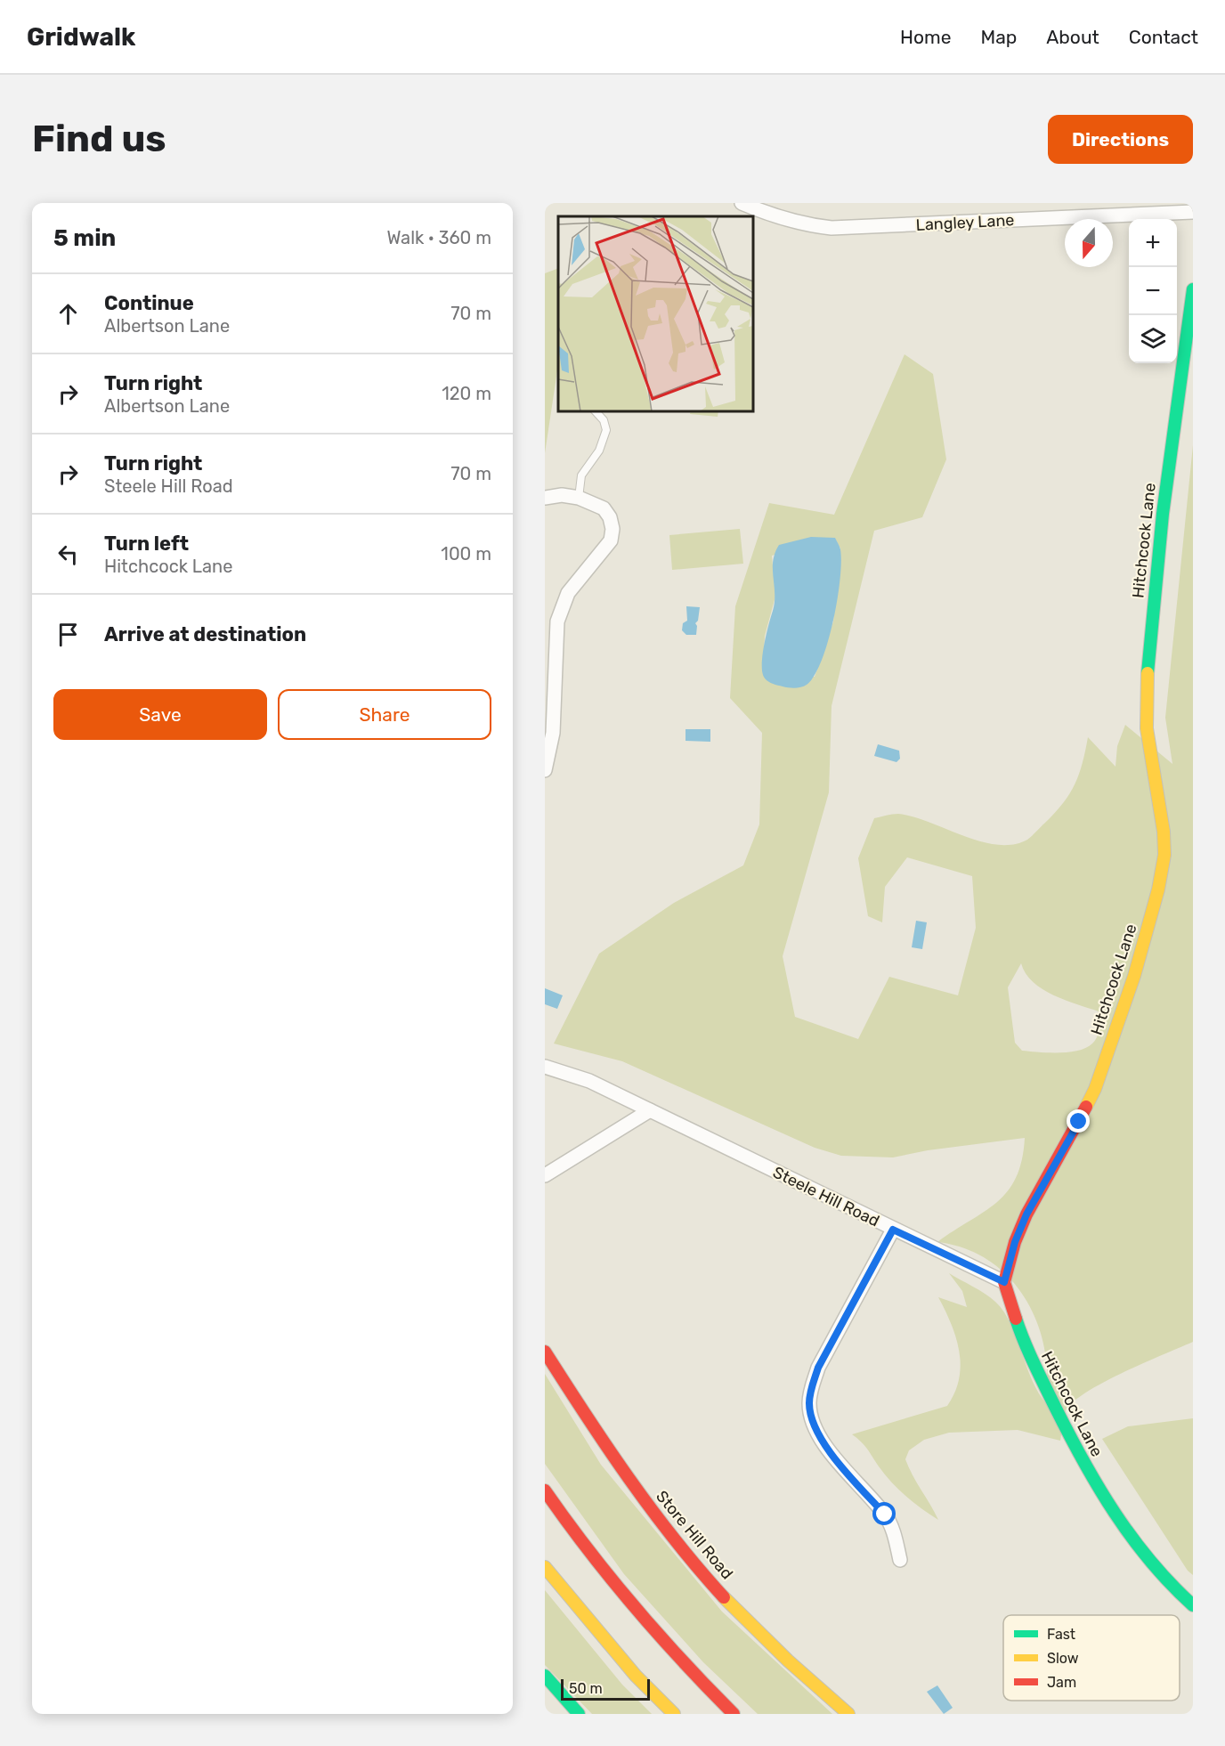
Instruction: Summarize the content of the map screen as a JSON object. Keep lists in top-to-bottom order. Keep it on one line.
{"streets":{"main road":["Hitchcock Lane","Store Hill Road"],"street":["Langley Lane","Steele Hill Road"]},"crossings":[["Hitchcock Lane","Steele Hill Road"]],"legend":["Fast","Slow","Jam"],"scale_bar":"50 m","north":"bottom","page":{"header":"Gridwalk","nav":["Home","Map","About","Contact"],"buttons":["Directions",["Save","Share"]],"title":"Find us","heading":["5 min","Walk · 360 m"],"map_buttons":["+","−"],"list":[["Continue","Albertson Lane","70 m"],["Turn right","Albertson Lane","120 m"],["Turn right","Steele Hill Road","70 m"],["Turn left","Hitchcock Lane","100 m"],"Arrive at destination"],"scale":"50 m"}}
